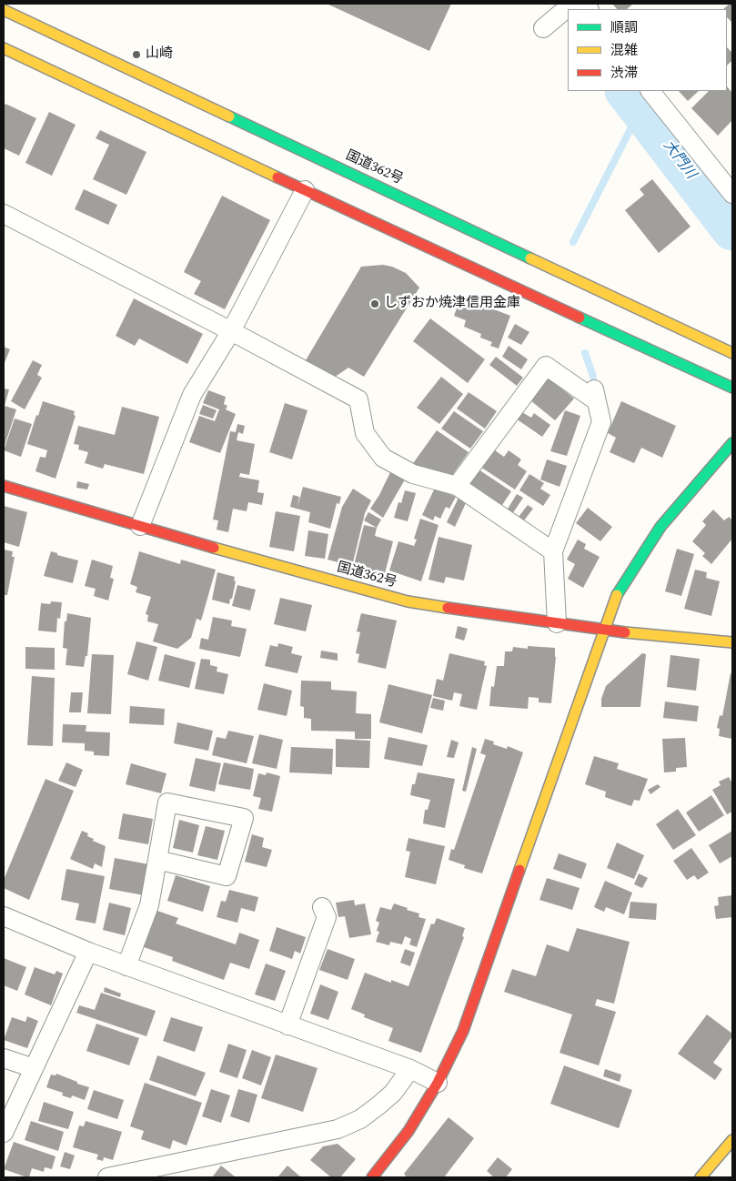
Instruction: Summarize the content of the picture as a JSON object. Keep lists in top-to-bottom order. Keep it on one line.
{"streets":{"main road":["国道362号"]},"water":["大門川"],"places":["山崎","しずおか焼津信用金庫"],"legend":["順調","混雑","渋滞"]}
